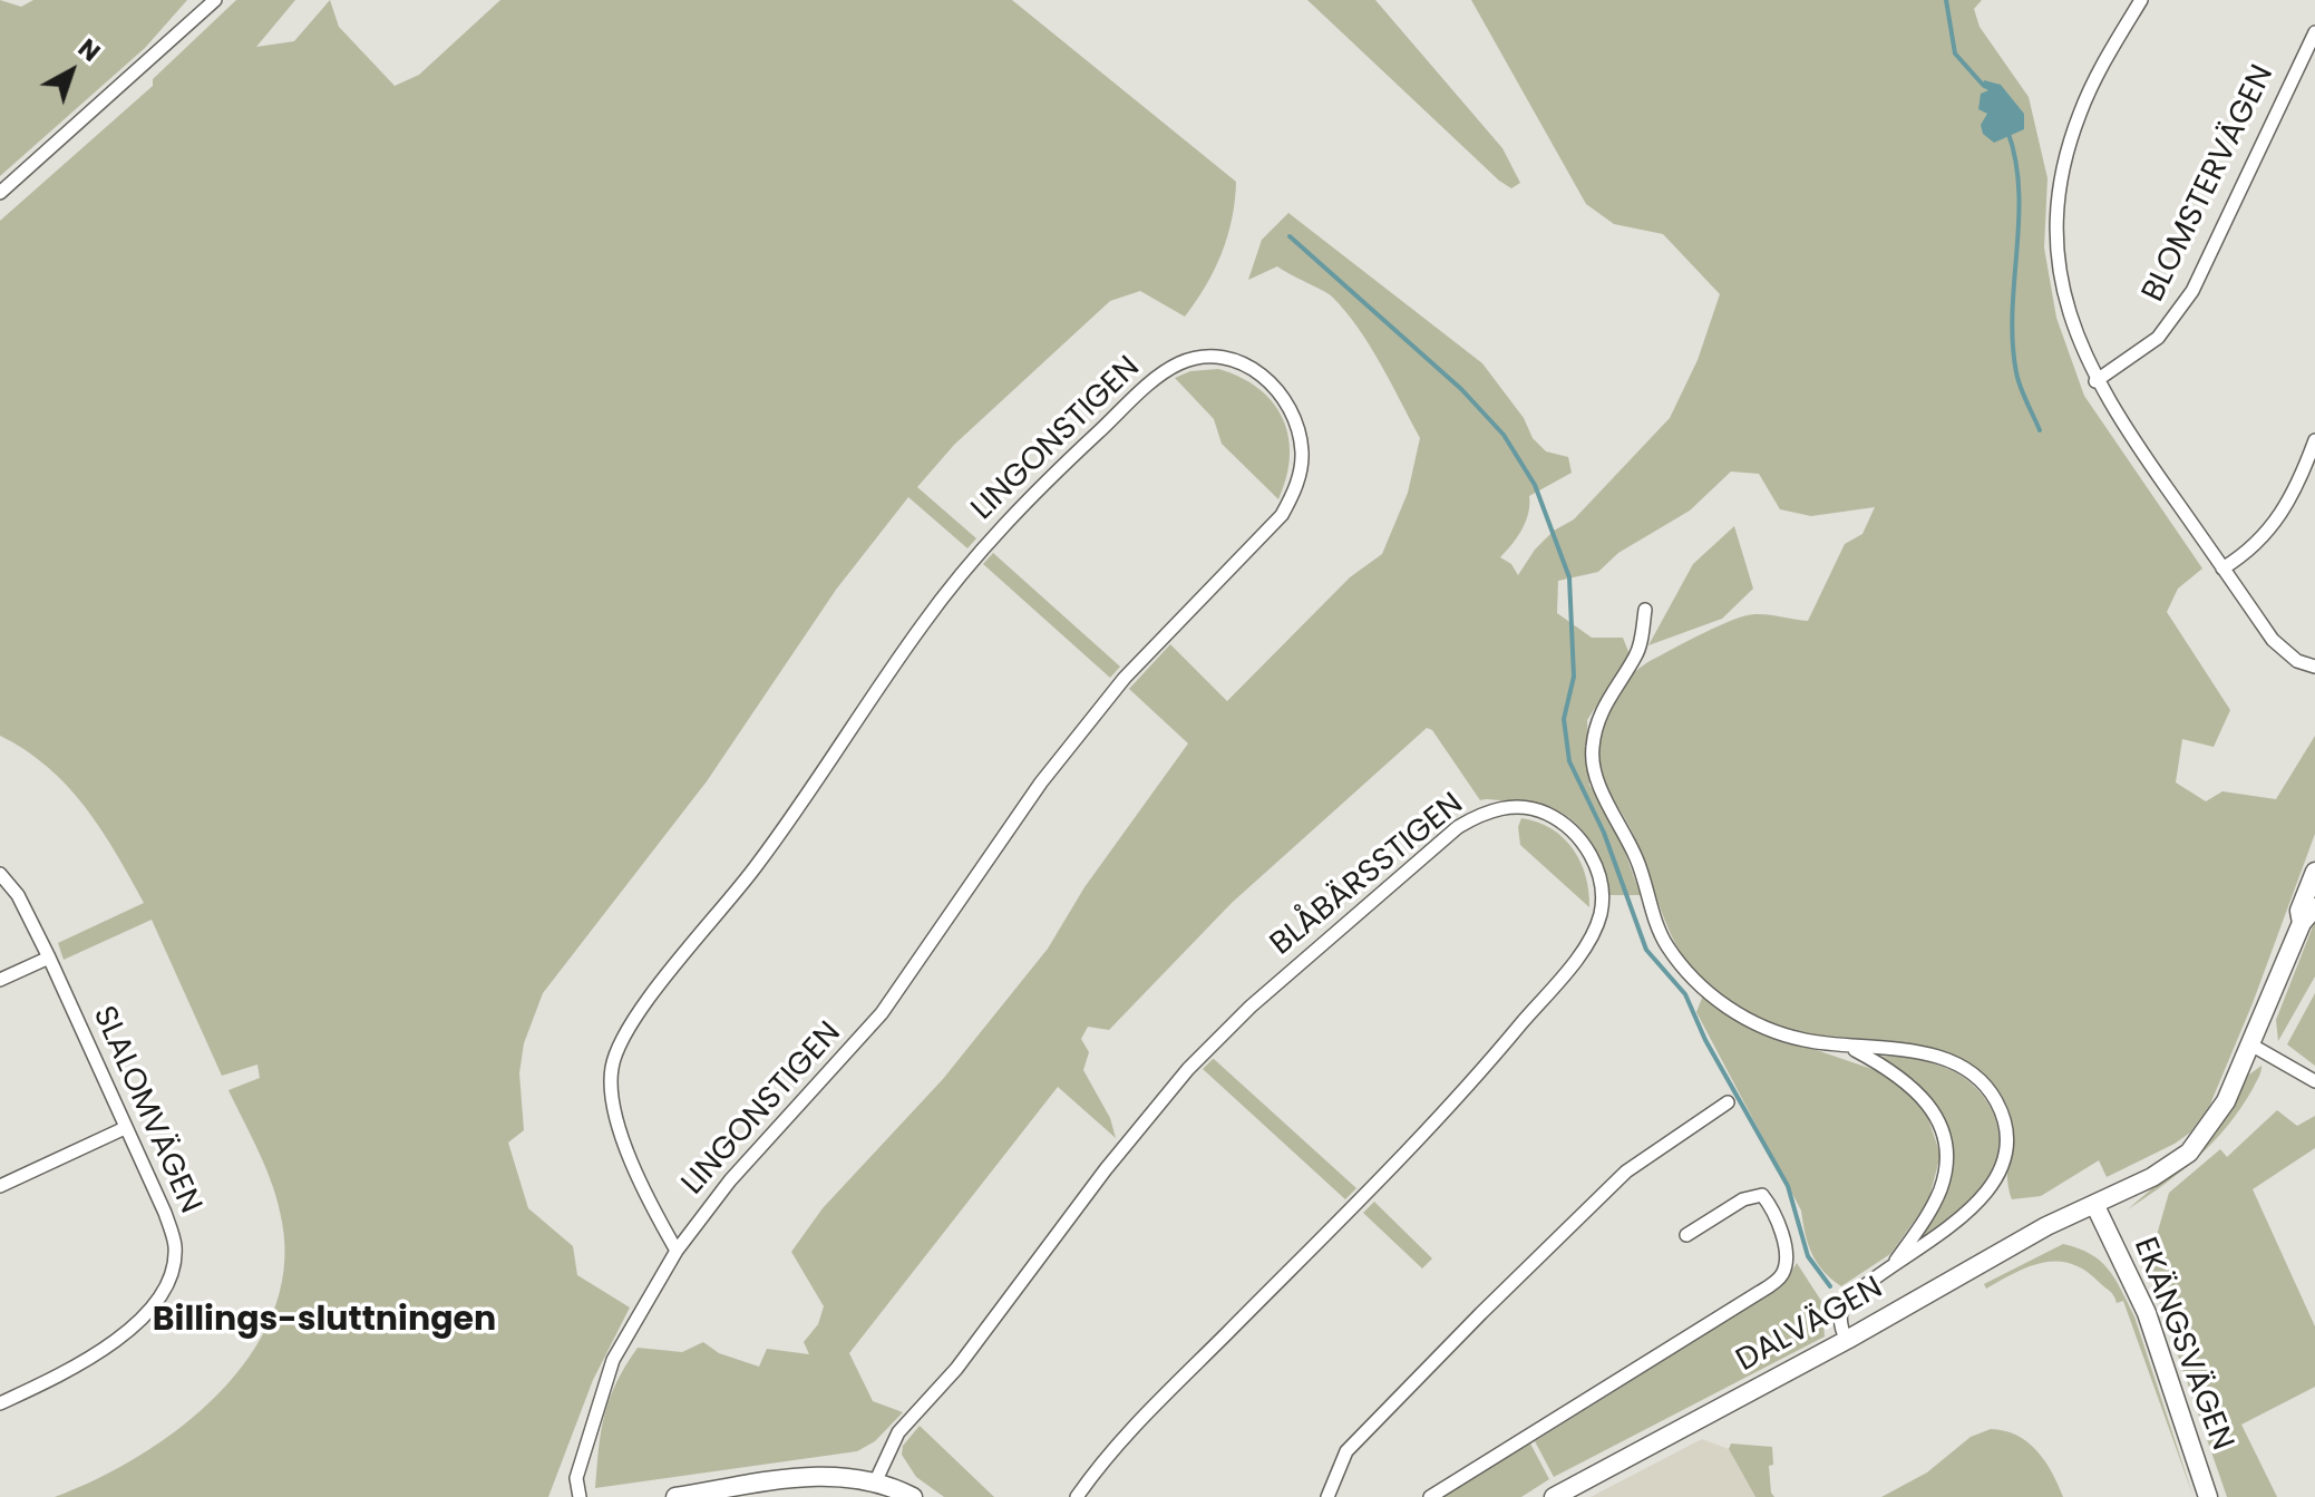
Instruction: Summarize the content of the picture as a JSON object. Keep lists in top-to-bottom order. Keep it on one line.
{"streets":{"street":["BLOMSTERVÄGEN","LINGONSTIGEN","BLÅBÄRSSTIGEN","SLALOMVÄGEN","DALVÄGEN","EKÄNGSVÄGEN"]},"crossings":[["DALVÄGEN","EKÄNGSVÄGEN"]],"districts":["Billings-sluttningen"],"north":"top right"}
